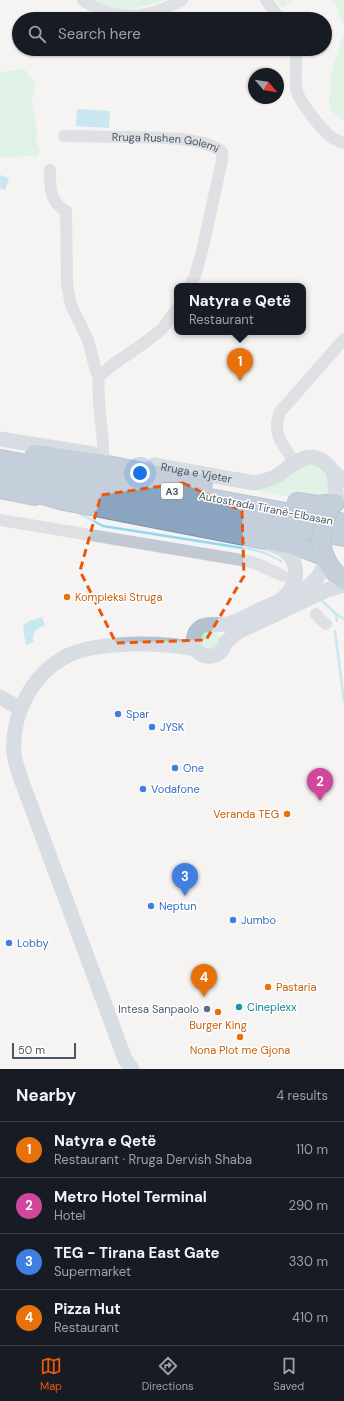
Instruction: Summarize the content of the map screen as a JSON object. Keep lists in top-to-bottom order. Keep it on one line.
{"streets":{"highway":["A3","Autostrada Tiranë-Elbasan"],"main road":["Rruga e Vjeter"],"street":["Rruga Rushen Golemi"]},"places":["Kompleksi Struga","Spar","JYSK","One","Vodafone","Veranda TEG","Neptun","Jumbo","Lobby","Pastaria","Cineplexx","Intesa Sanpaolo","Burger King","Nona Plot me Gjona"],"scale_bar":"50 m","north":"bottom right","page":{"search":"Search here","popup":["Natyra e Qetë","Restaurant"],"pins":["1","2","3","4"],"scale":"50 m","heading":["Nearby","4 results"],"list":[{"mark":"1","name":"Natyra e Qetë","note":"Restaurant · Rruga Dervish Shaba","value":"110 m"},{"mark":"2","name":"Metro Hotel Terminal","note":"Hotel","value":"290 m"},{"mark":"3","name":"TEG - Tirana East Gate","note":"Supermarket","value":"330 m"},{"mark":"4","name":"Pizza Hut","note":"Restaurant","value":"410 m"}],"nav":["Map","Directions","Saved"]}}
